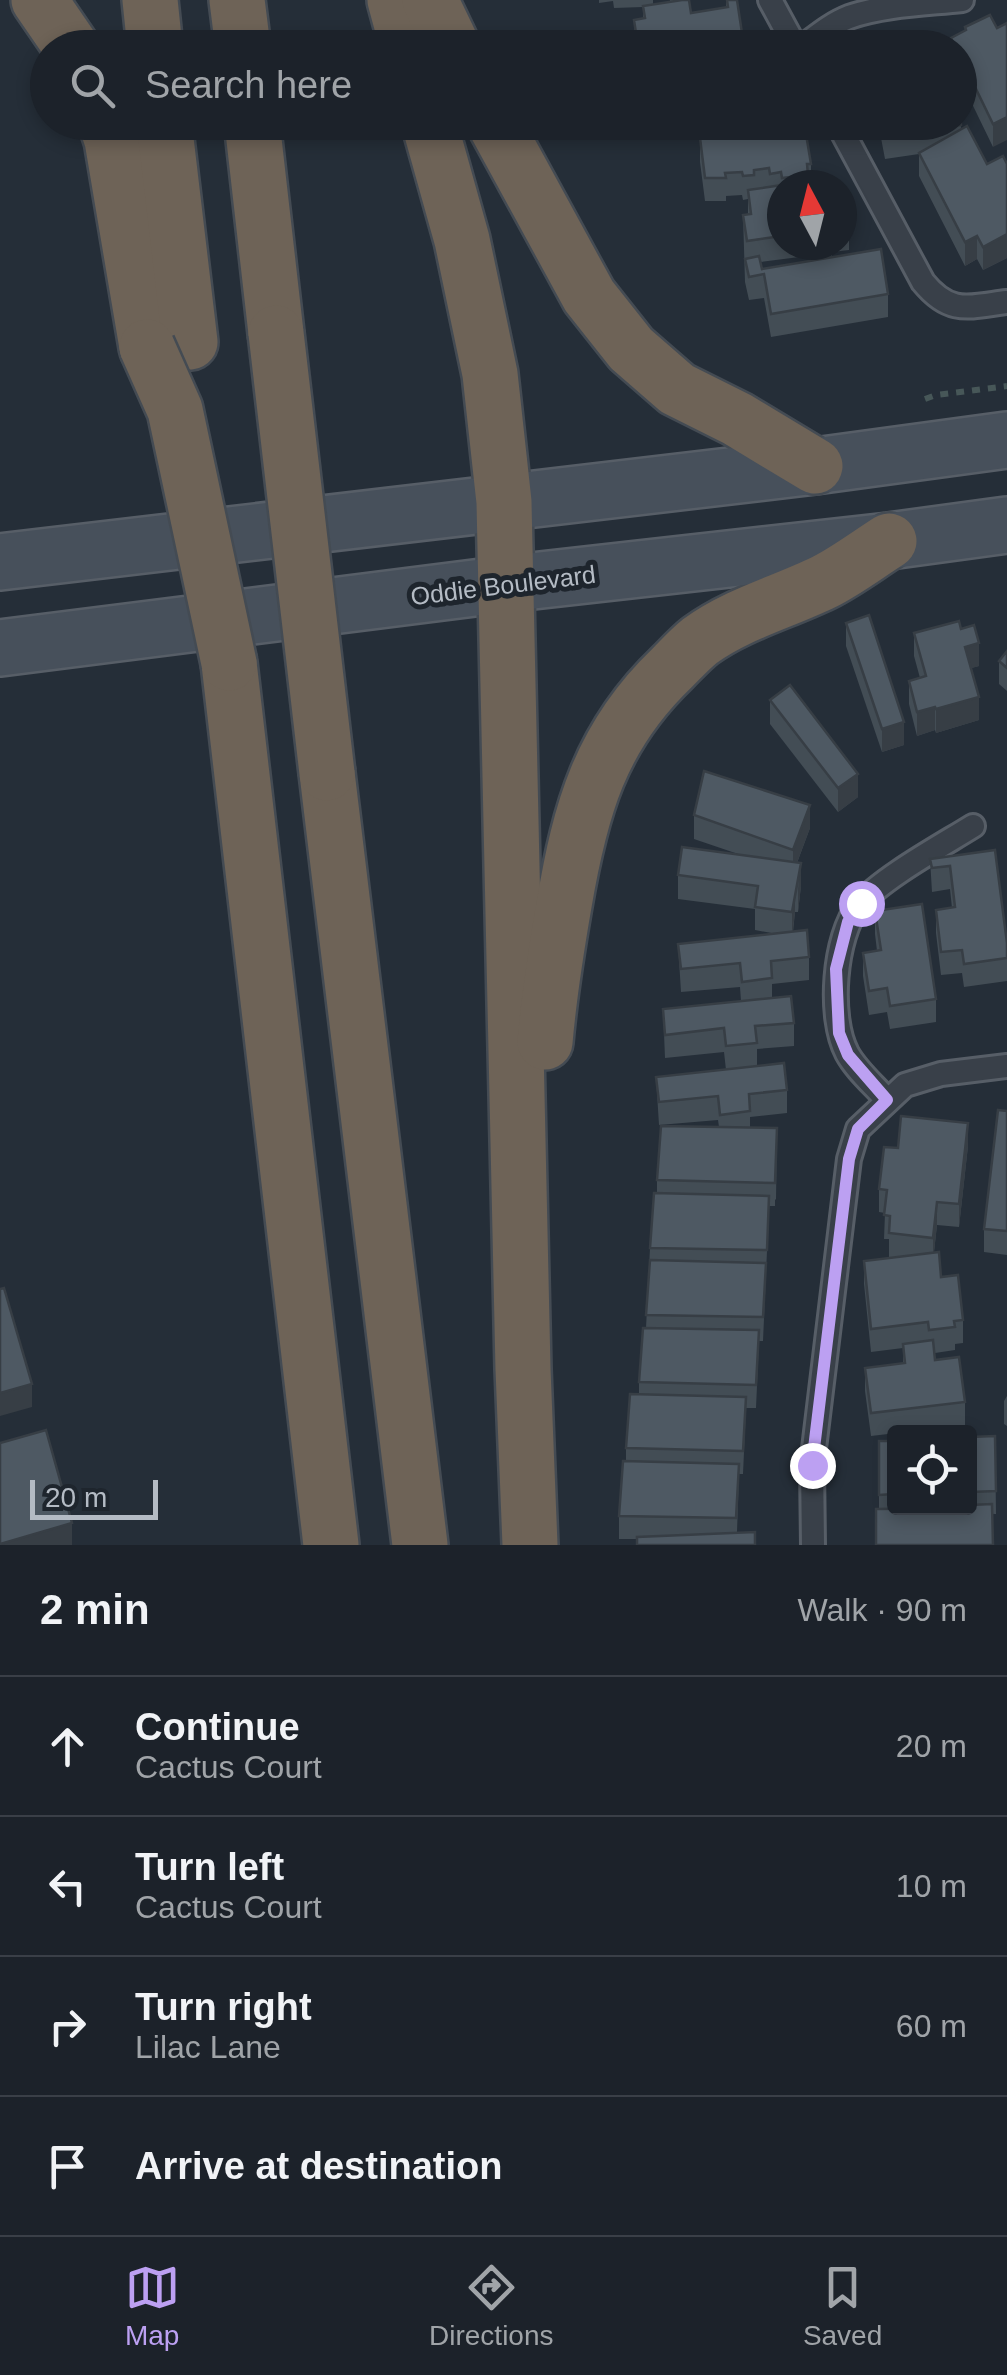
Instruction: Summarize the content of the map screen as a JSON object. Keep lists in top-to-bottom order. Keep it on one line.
{"streets":{"main road":["Oddie Boulevard"]},"scale_bar":"20 m","north":"top","page":{"search":"Search here","scale":"20 m","heading":["2 min","Walk · 90 m"],"list":[["Continue","Cactus Court","20 m"],["Turn left","Cactus Court","10 m"],["Turn right","Lilac Lane","60 m"],"Arrive at destination"],"nav":["Map","Directions","Saved"]}}
